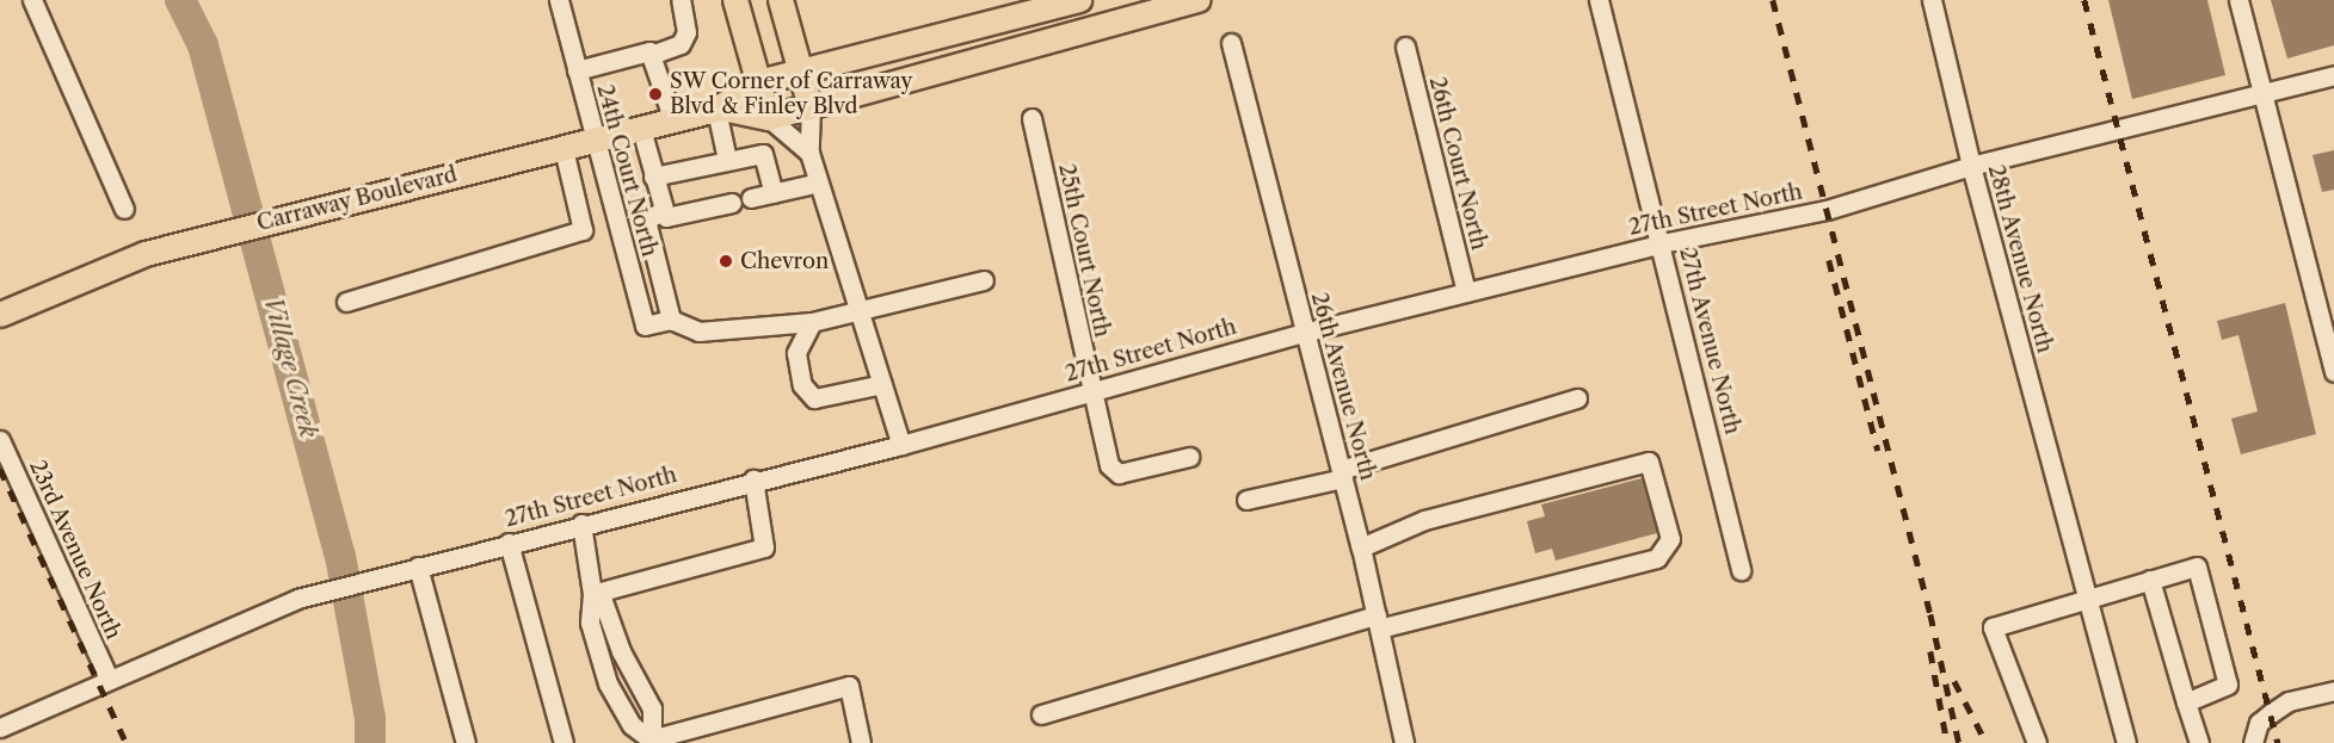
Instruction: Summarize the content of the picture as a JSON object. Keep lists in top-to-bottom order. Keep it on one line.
{"streets":{"main road":["Carraway Boulevard"],"street":["26th Court North","24th Court North","27th Street North","25th Court North","28th Avenue North","27th Avenue North","26th Avenue North","23rd Avenue North"]},"crossings":[["26th Court North","27th Street North"],["24th Court North","Carraway Boulevard"],["27th Street North","25th Court North"],["27th Street North","28th Avenue North"],["27th Street North","27th Avenue North"],["27th Street North","26th Avenue North"],["27th Street North","23rd Avenue North"]],"water":["Village Creek"],"places":["SW Corner of Carraway Blvd & Finley Blvd","Chevron"]}
